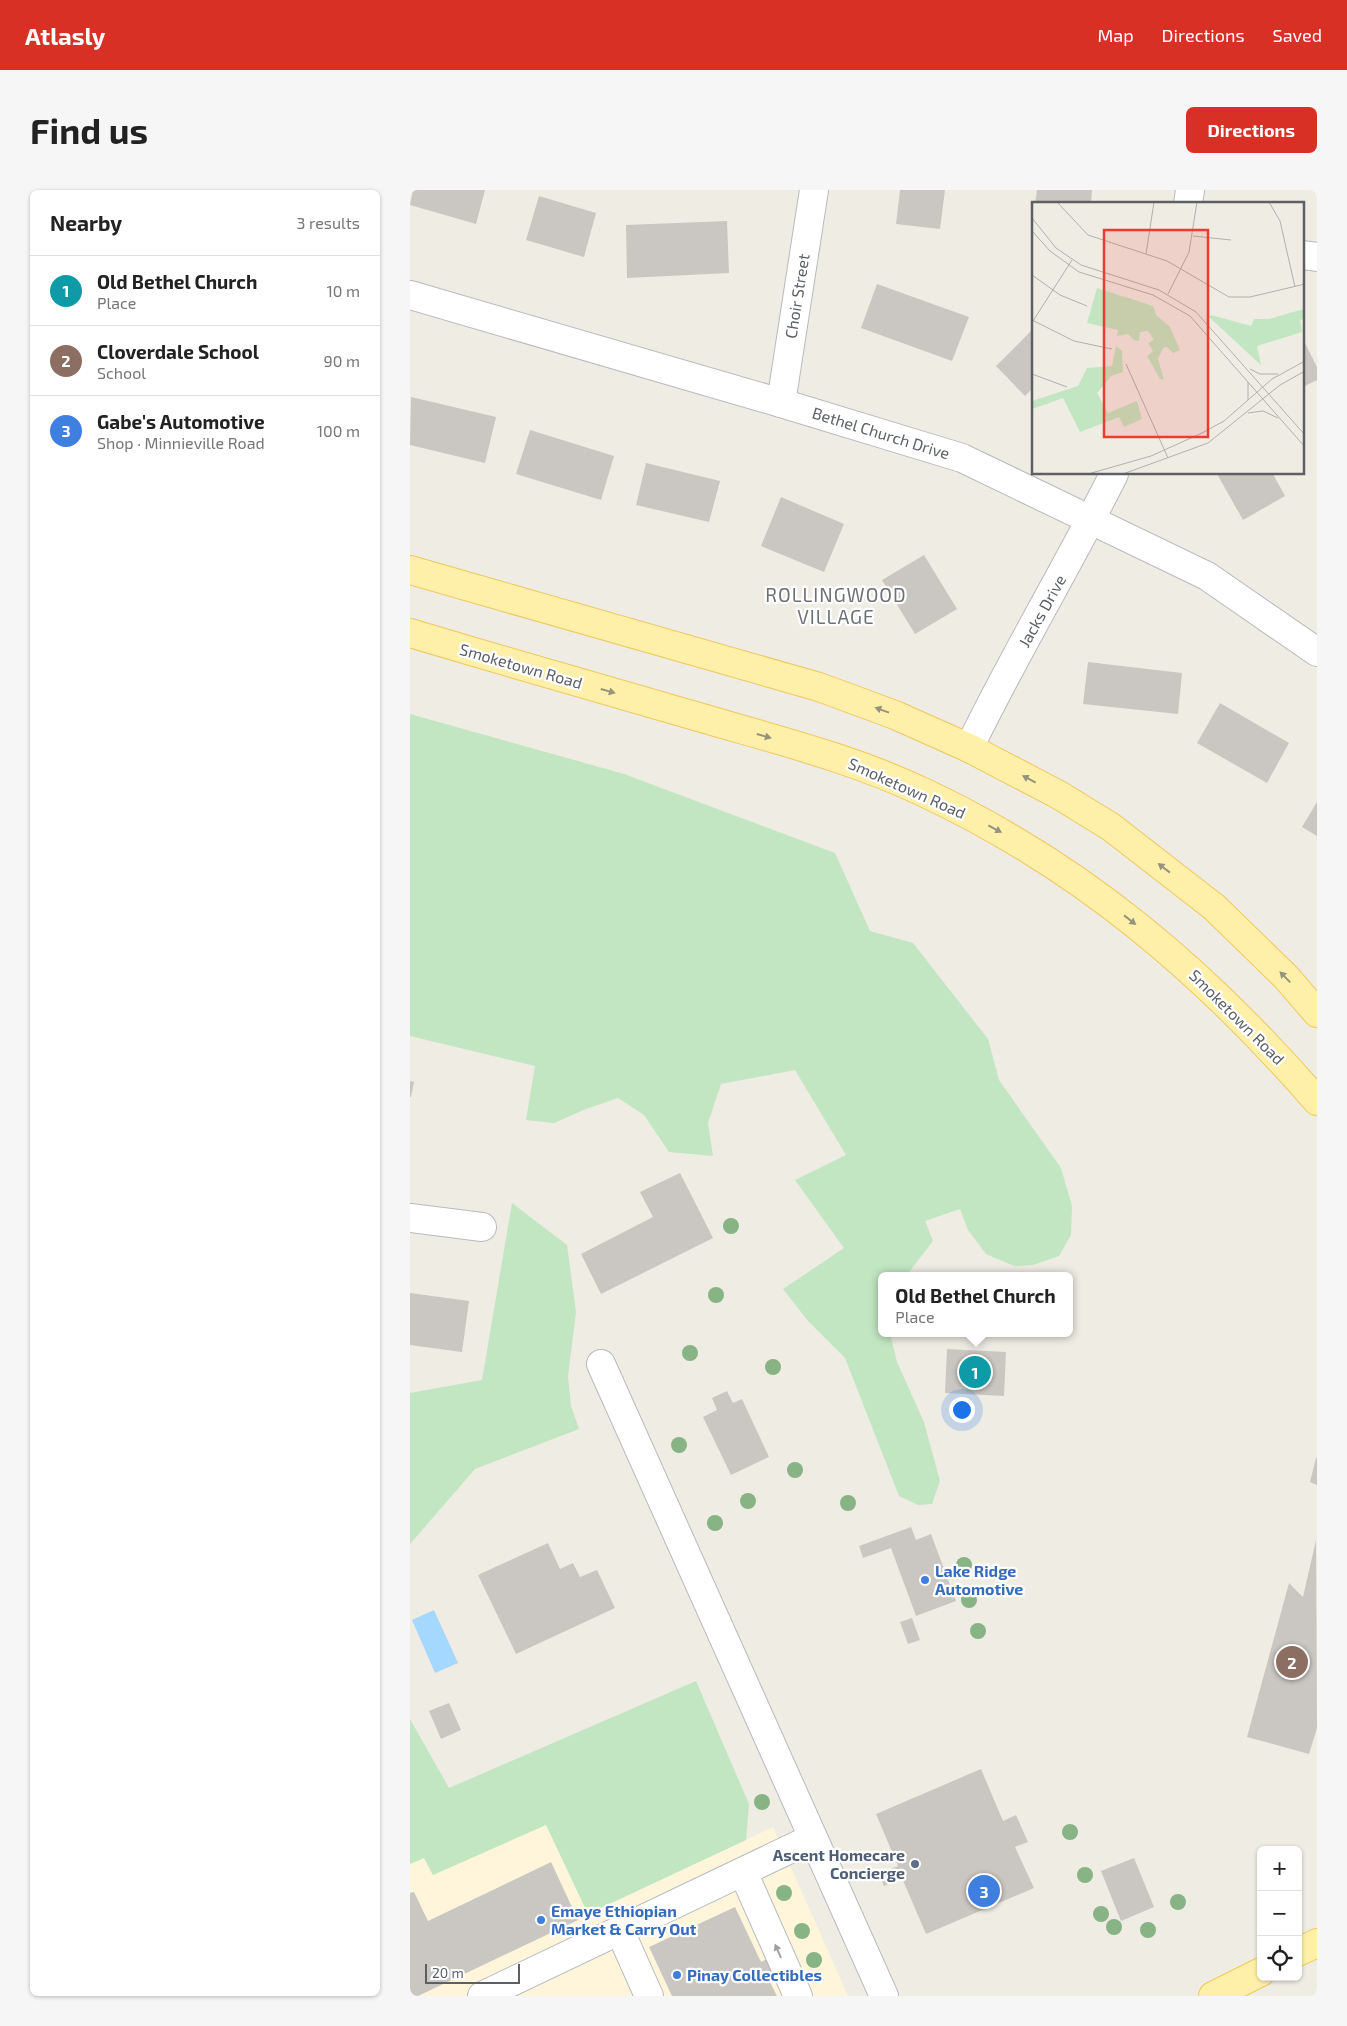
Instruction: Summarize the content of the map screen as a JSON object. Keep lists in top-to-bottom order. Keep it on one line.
{"streets":{"main road":["Smoketown Road"],"street":["Choir Street","Bethel Church Drive","Jacks Drive"]},"crossings":[["Choir Street","Bethel Church Drive"],["Bethel Church Drive","Jacks Drive"]],"districts":["ROLLINGWOOD VILLAGE"],"places":["Lake Ridge Automotive","Ascent Homecare Concierge","Emaye Ethiopian Market & Carry Out","Pinay Collectibles"],"scale_bar":"20 m","page":{"header":"Atlasly","nav":["Map","Directions","Saved"],"buttons":"Directions","title":"Find us","heading":["Nearby","3 results"],"list":[{"mark":"1","name":"Old Bethel Church","note":"Place","value":"10 m"},{"mark":"2","name":"Cloverdale School","note":"School","value":"90 m"},{"mark":"3","name":"Gabe's Automotive","note":"Shop · Minnieville Road","value":"100 m"}],"popup":["Old Bethel Church","Place"],"pins":["1","2","3"],"map_buttons":["+","−"],"scale":"20 m"}}
